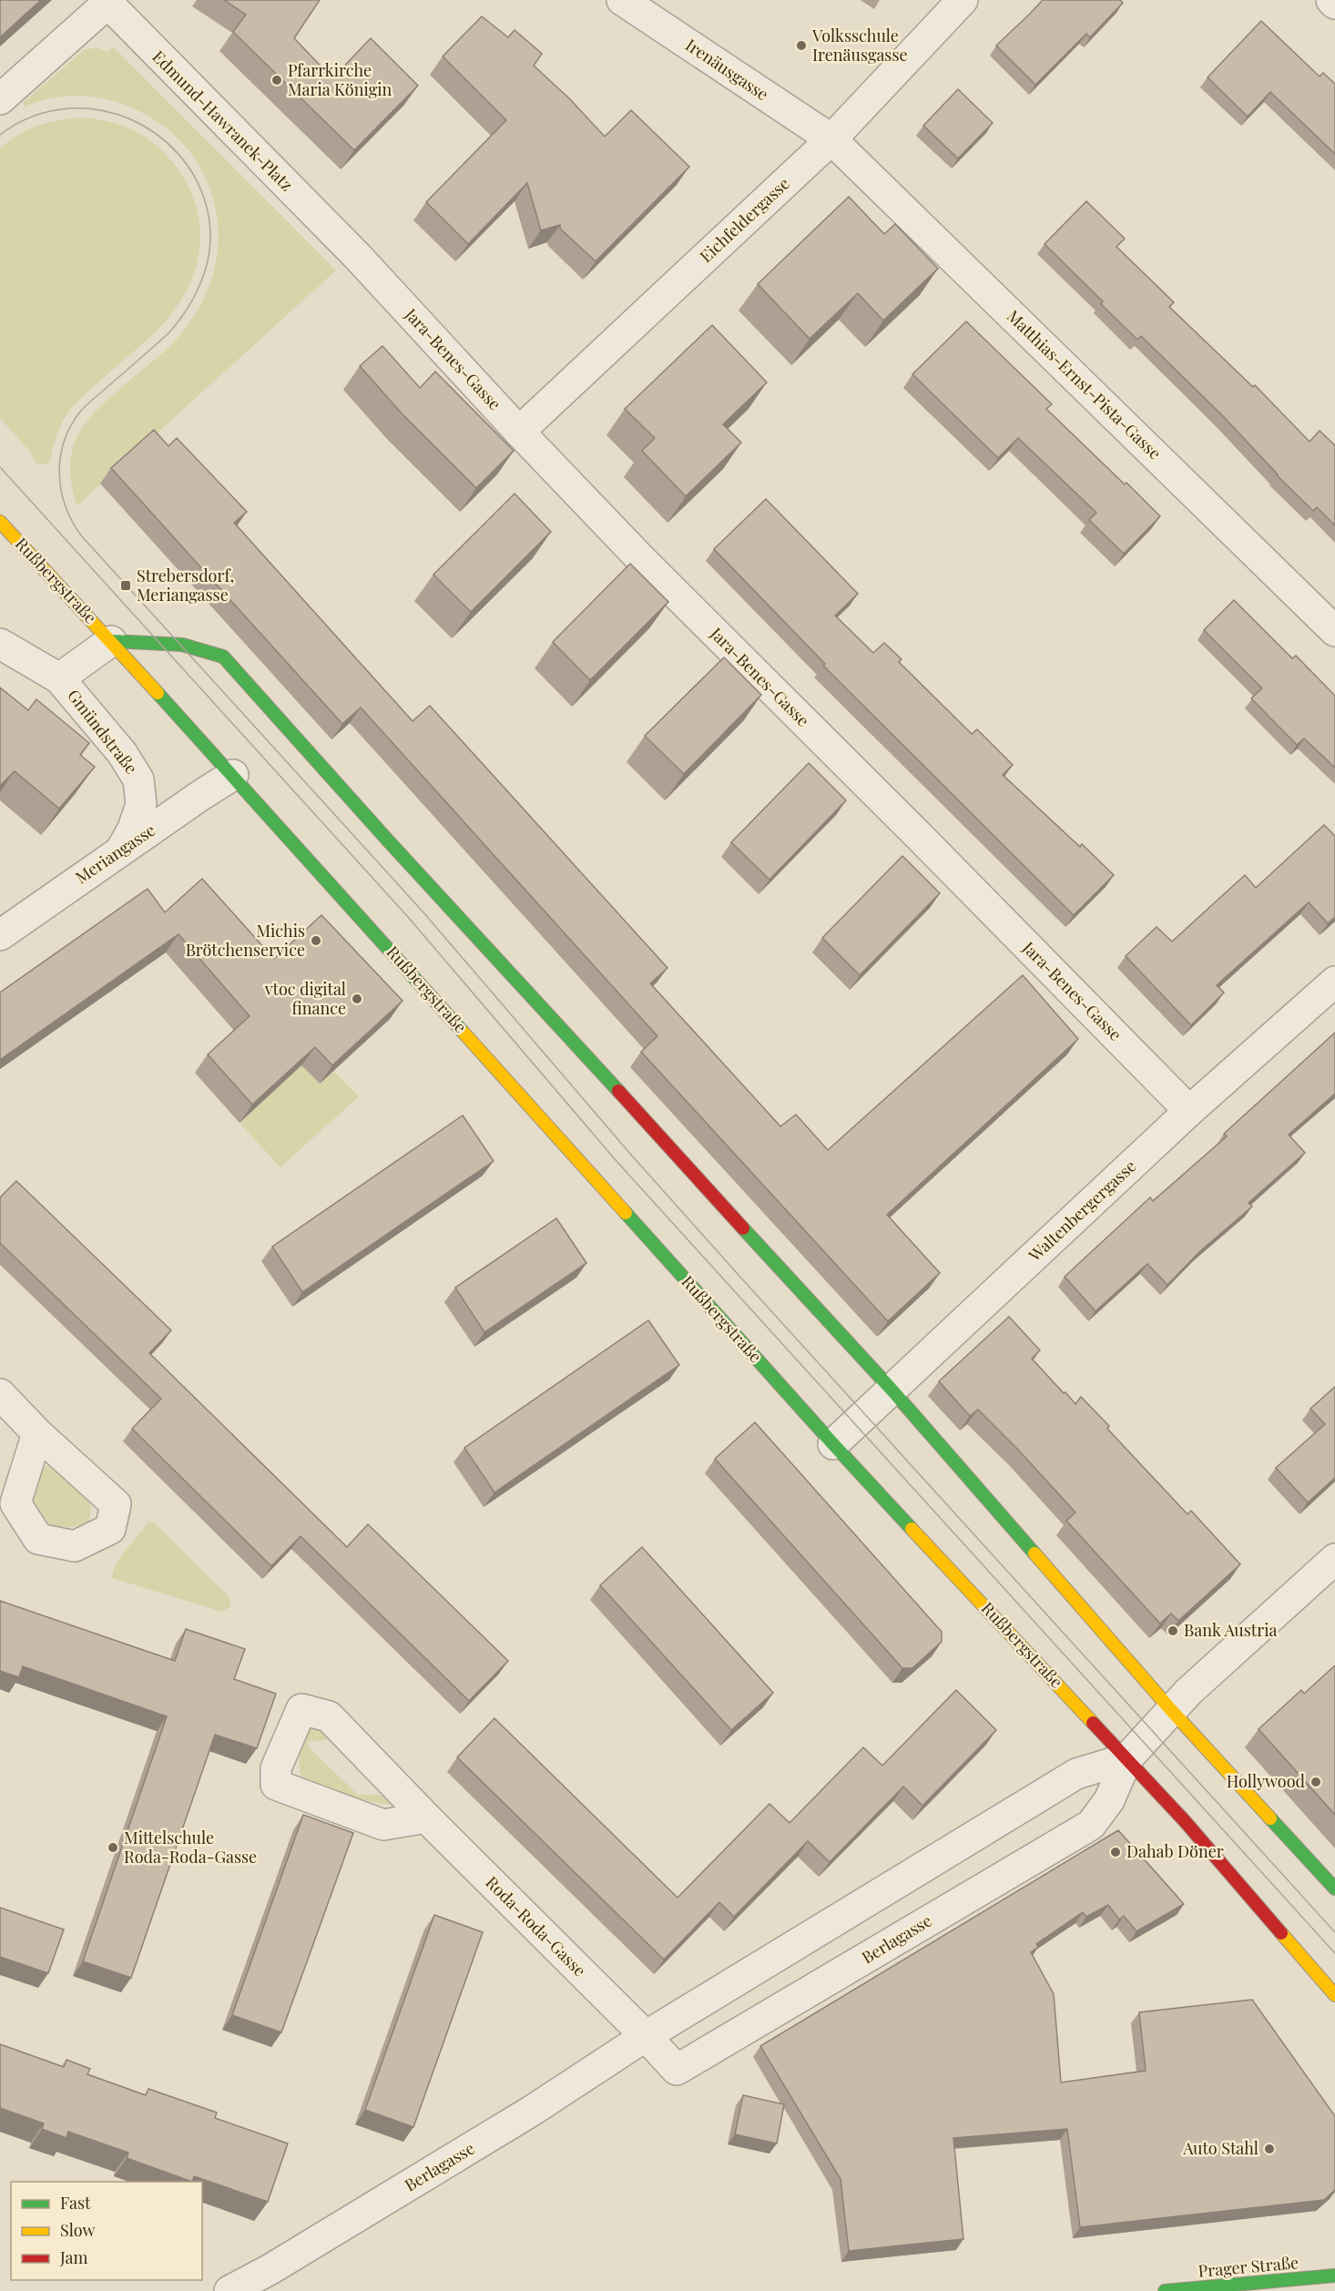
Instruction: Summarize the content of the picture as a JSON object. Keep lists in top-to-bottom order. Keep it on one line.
{"streets":{"street":["Irenäusgasse","Edmund-Hawranek-Platz","Eichfeldergasse","Jara-Benes-Gasse","Matthias-Ernst-Pista-Gasse","Rußbergstraße","Gmündstraße","Meriangasse","Waltenbergergasse","Roda-Roda-Gasse","Berlagasse","Prager Straße"]},"crossings":[["Irenäusgasse","Eichfeldergasse"],["Irenäusgasse","Matthias-Ernst-Pista-Gasse"],["Edmund-Hawranek-Platz","Jara-Benes-Gasse"],["Eichfeldergasse","Jara-Benes-Gasse"],["Eichfeldergasse","Matthias-Ernst-Pista-Gasse"],["Jara-Benes-Gasse","Waltenbergergasse"],["Rußbergstraße","Meriangasse"],["Rußbergstraße","Waltenbergergasse"],["Rußbergstraße","Berlagasse"],["Gmündstraße","Meriangasse"],["Roda-Roda-Gasse","Berlagasse"]],"places":{"other":["Volksschule Irenäusgasse","Pfarrkirche Maria Königin","Michis Brötchenservice","vtoc digital finance","Bank Austria","Hollywood","Mittelschule Roda-Roda-Gasse","Dahab Döner","Auto Stahl"],"transit":["Strebersdorf, Meriangasse"]},"legend":["Fast","Slow","Jam"]}
